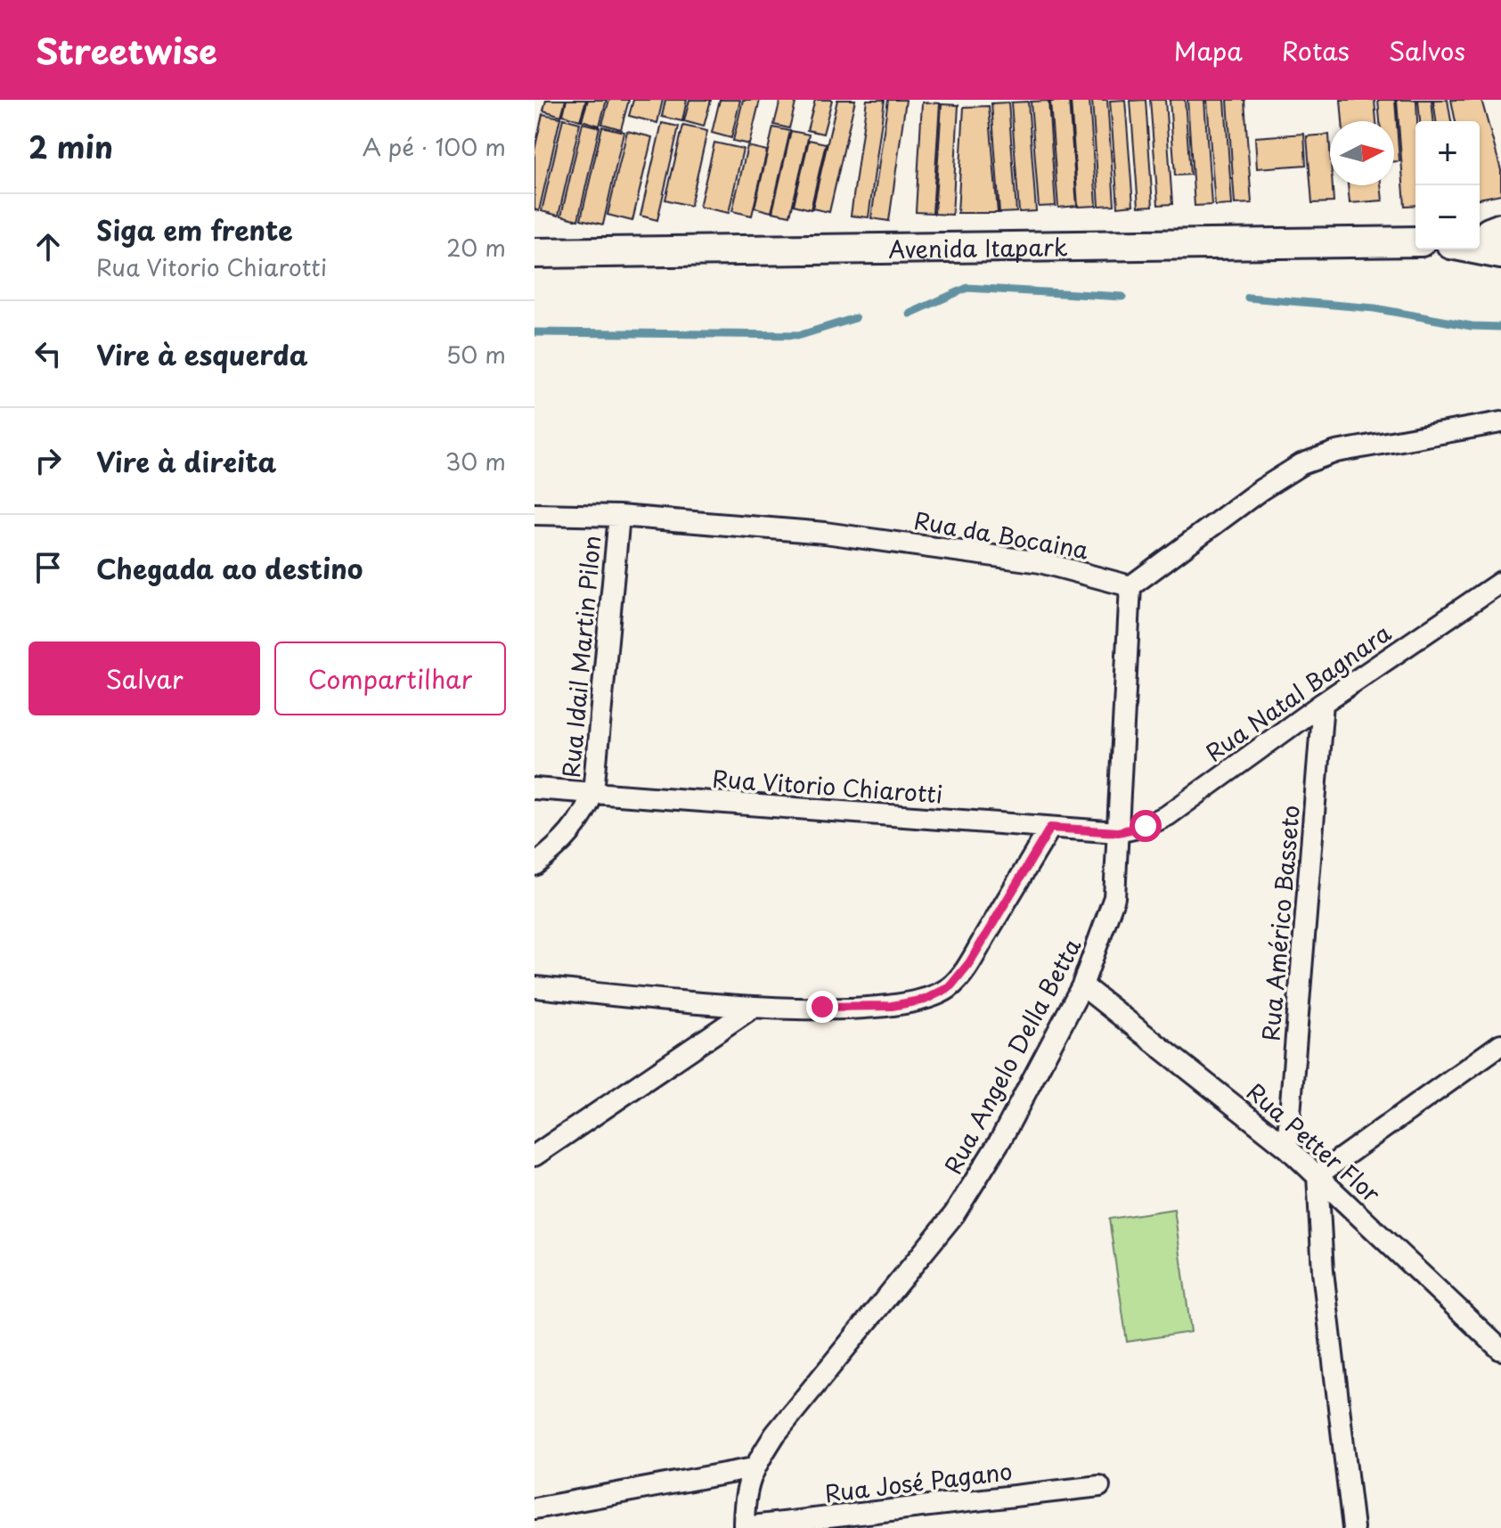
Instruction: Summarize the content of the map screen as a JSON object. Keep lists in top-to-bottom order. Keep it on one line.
{"streets":{"main road":["Avenida Itapark"],"street":["Rua da Bocaina","Rua Idail Martin Pilon","Rua Natal Bagnara","Rua Vitorio Chiarotti","Rua Américo Basseto","Rua Angelo Della Betta","Rua Petter Flor","Rua José Pagano"]},"crossings":[["Rua da Bocaina","Rua Idail Martin Pilon"],["Rua da Bocaina","Rua Angelo Della Betta"],["Rua Idail Martin Pilon","Rua Vitorio Chiarotti"],["Rua Natal Bagnara","Rua Vitorio Chiarotti"],["Rua Natal Bagnara","Rua Américo Basseto"],["Rua Natal Bagnara","Rua Angelo Della Betta"],["Rua Vitorio Chiarotti","Rua Angelo Della Betta"],["Rua Américo Basseto","Rua Petter Flor"],["Rua Angelo Della Betta","Rua Petter Flor"],["Rua Angelo Della Betta","Rua José Pagano"]],"north":"right","page":{"header":"Streetwise","nav":["Mapa","Rotas","Salvos"],"heading":["2 min","A pé · 100 m"],"map_buttons":["+","−"],"list":[["Siga em frente","Rua Vitorio Chiarotti","20 m"],["Vire à esquerda","50 m"],["Vire à direita","30 m"],"Chegada ao destino"],"buttons":["Salvar","Compartilhar"]}}
